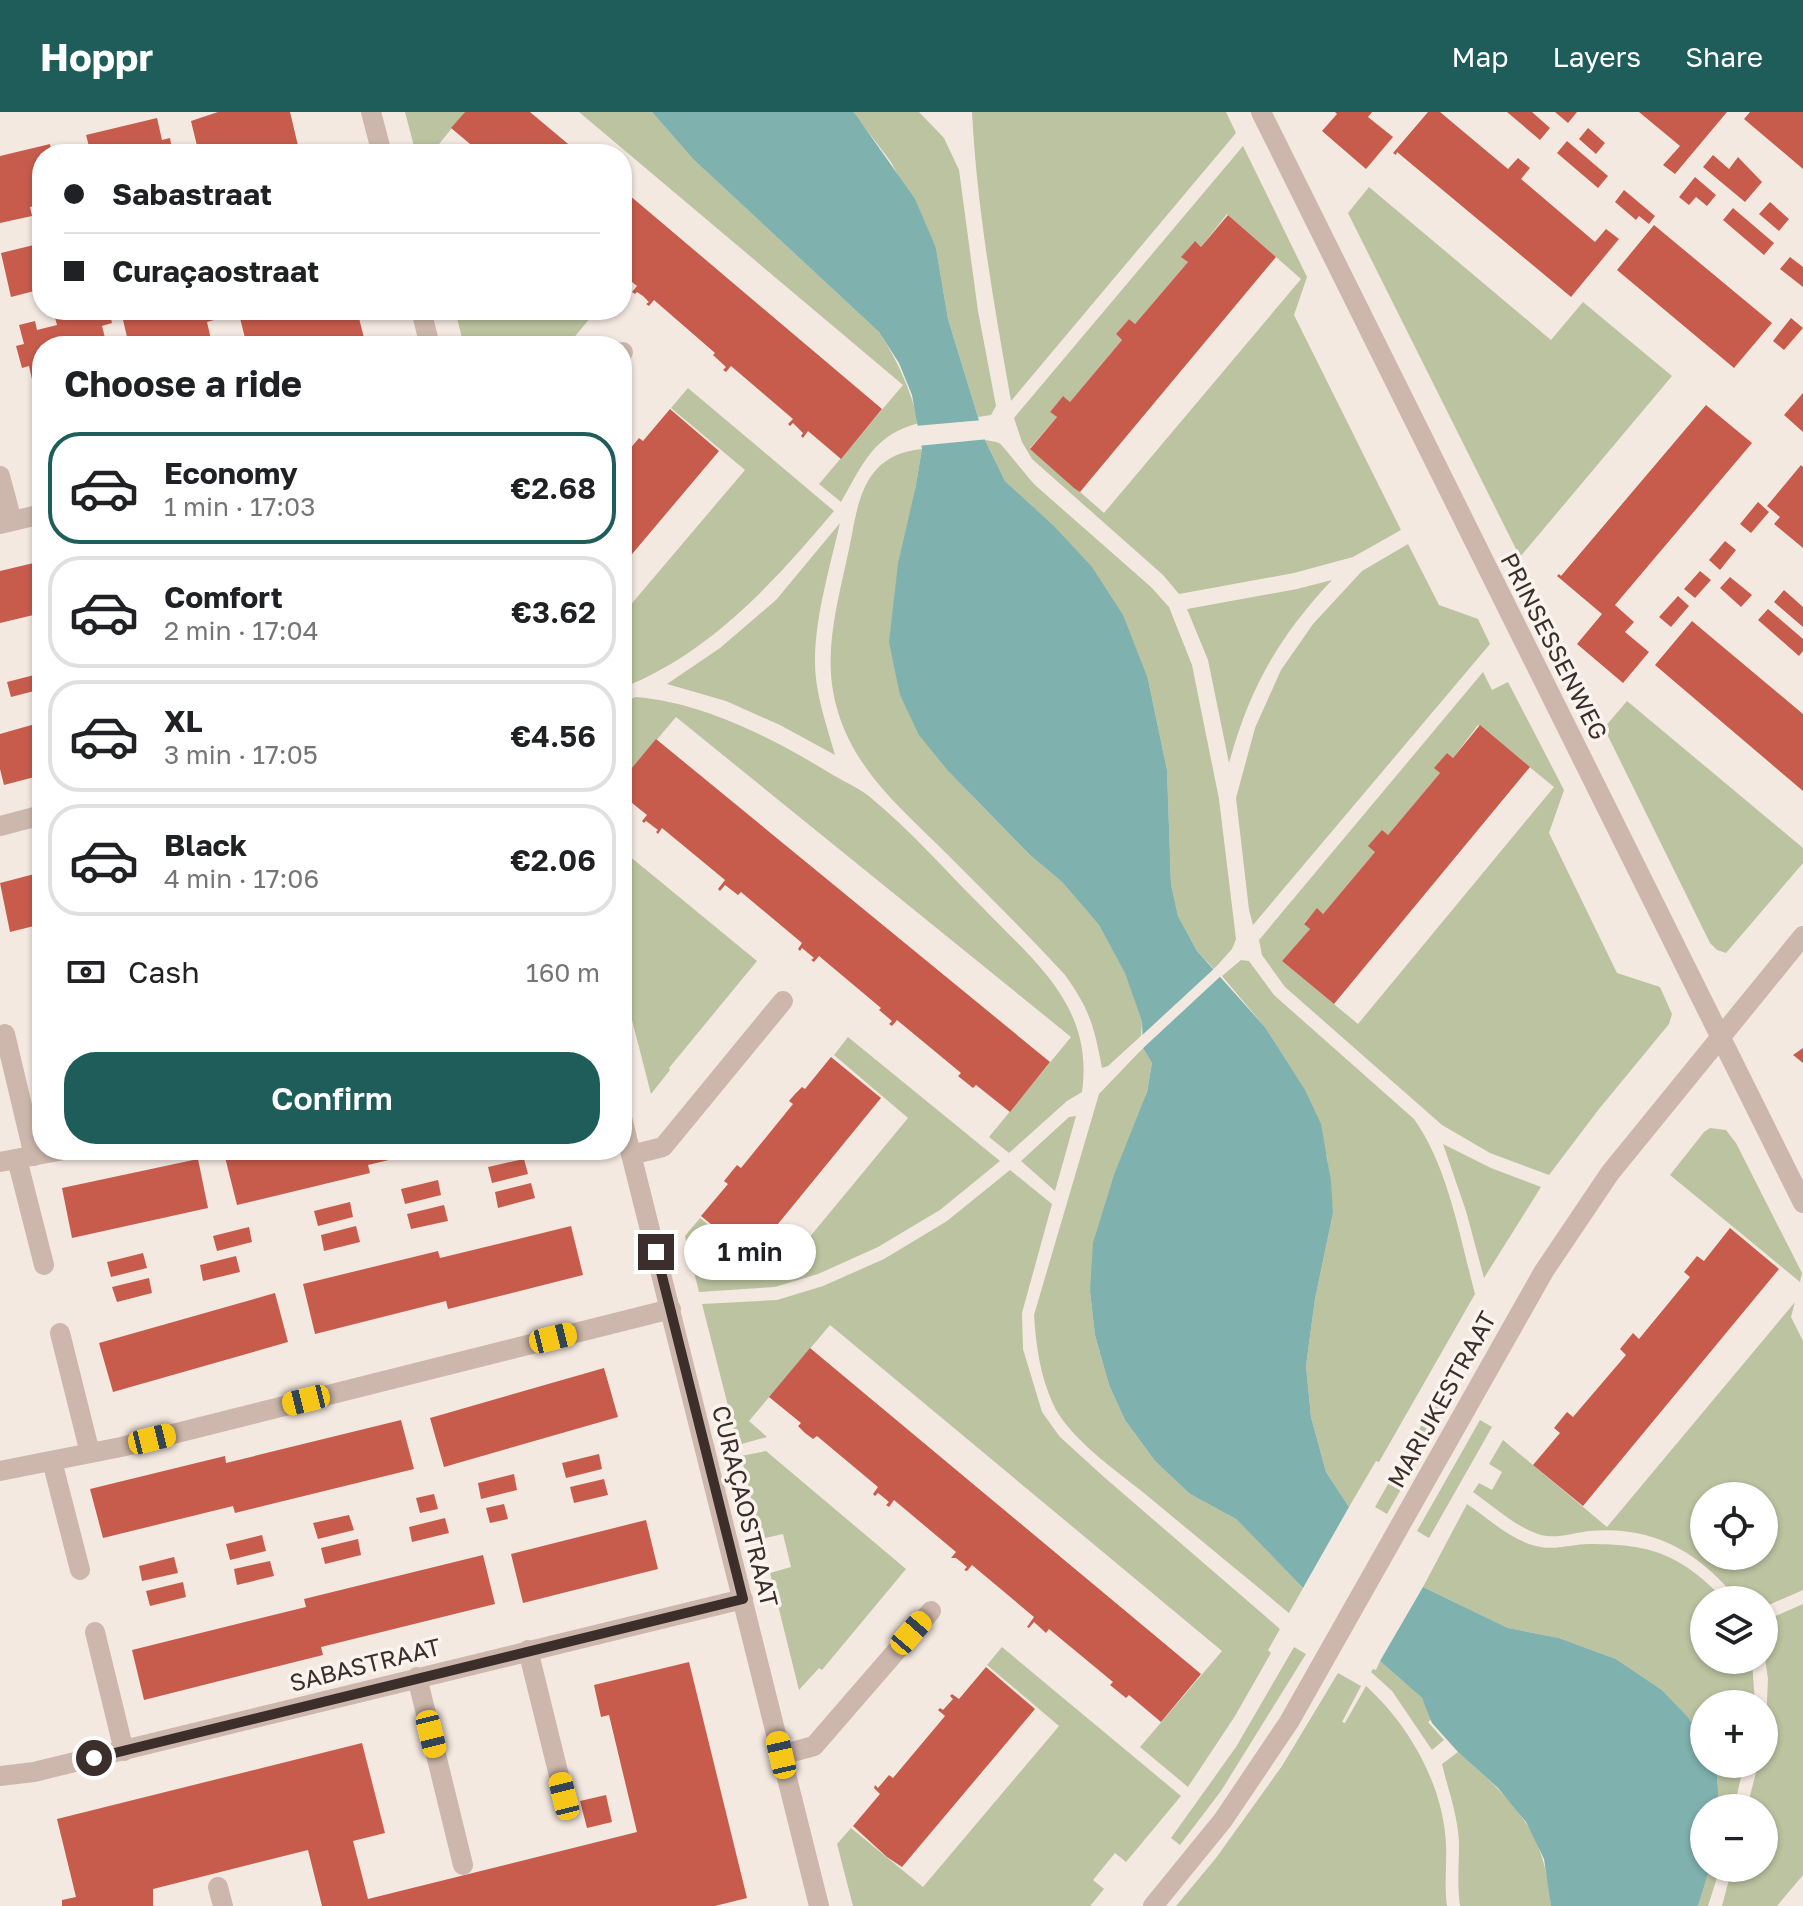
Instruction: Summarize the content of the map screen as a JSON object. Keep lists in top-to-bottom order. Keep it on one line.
{"streets":{"street":["PRINSESSENWEG","MARIJKESTRAAT","CURAÇAOSTRAAT","SABASTRAAT"]},"crossings":[["PRINSESSENWEG","MARIJKESTRAAT"],["CURAÇAOSTRAAT","SABASTRAAT"]],"page":{"header":"Hoppr","nav":["Map","Layers","Share"],"banner":["Sabastraat","Curaçaostraat"],"heading":"Choose a ride","list":[{"name":"Economy","note":"1 min · 17:03","value":"€2.68"},{"name":"Comfort","note":"2 min · 17:04","value":"€3.62"},{"name":"XL","note":"3 min · 17:05","value":"€4.56"},{"name":"Black","note":"4 min · 17:06","value":"€2.06"}],"pay":["Cash","160 m"],"buttons":"Confirm","bubble":"1 min","map_buttons":["+","−"]}}
